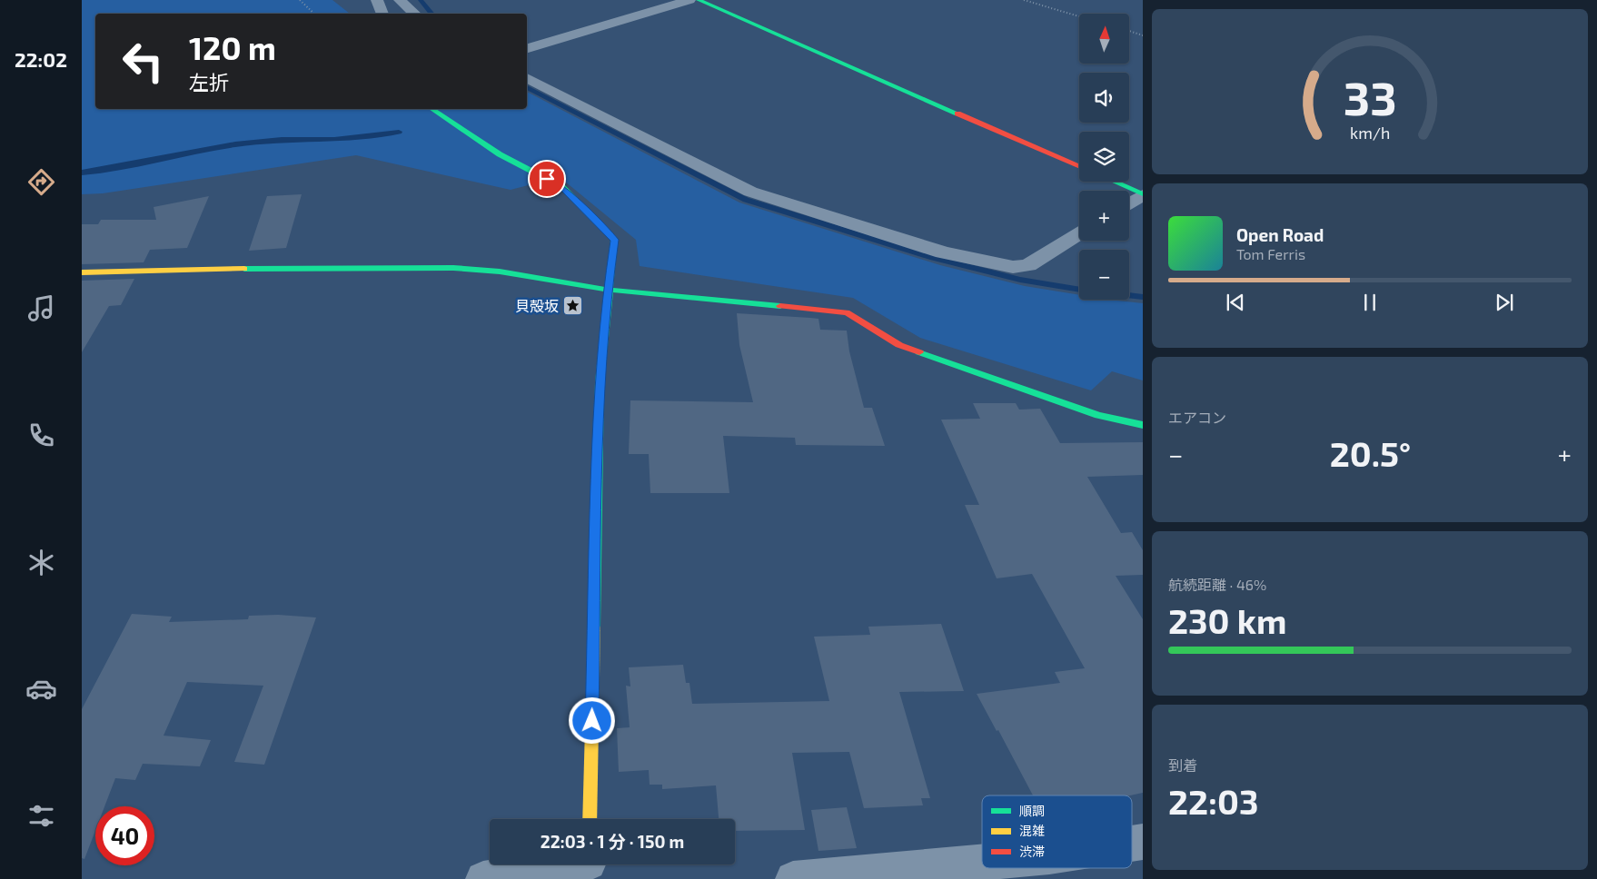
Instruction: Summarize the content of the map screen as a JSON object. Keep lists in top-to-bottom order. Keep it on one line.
{"places":{"place":["貝殻坂"]},"legend":["順調","混雑","渋滞"],"north":"top","page":{"tabs":"22:02","map_buttons":["+","−"],"turn":["120 m","左折"],"song":["Open Road","Tom Ferris"],"tile":["エアコン",["航続距離 · 46%","230 km"],["到着","22:03"]],"heat":["−","20.5°","+"],"limit":"40","trip":"22:03 · 1 分 · 150 m","gauge":["33","km/h"]}}
